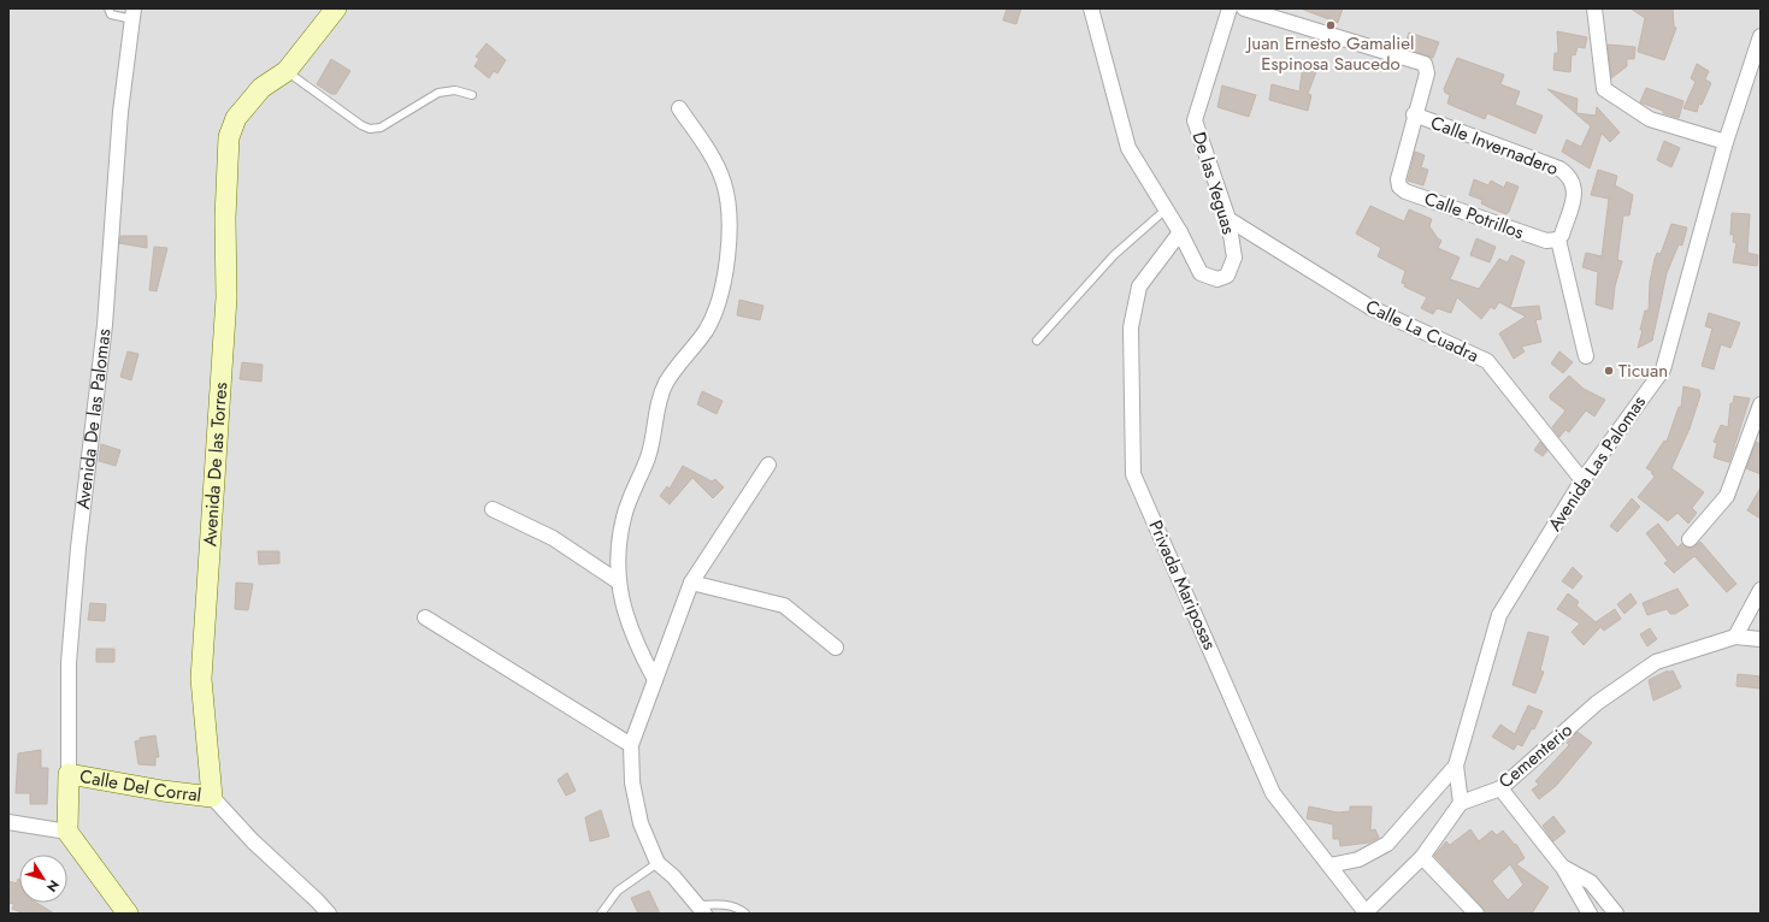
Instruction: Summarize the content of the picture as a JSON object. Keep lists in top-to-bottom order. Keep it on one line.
{"streets":{"street":["Calle Invernadero","De las Yeguas","Calle Potrillos","Calle La Cuadra","Avenida De las Palomas","Avenida Las Palomas","Avenida De las Torres","Privada Mariposas","Cementerio","Calle Del Corral"]},"crossings":[["Calle Invernadero","Calle Potrillos"],["De las Yeguas","Calle La Cuadra"],["De las Yeguas","Privada Mariposas"],["Calle La Cuadra","Avenida Las Palomas"],["Avenida De las Palomas","Calle Del Corral"],["Avenida Las Palomas","Cementerio"],["Avenida De las Torres","Calle Del Corral"]],"places":["Juan Ernesto Gamaliel Espinosa Saucedo","Ticuan"],"north":"bottom right"}
